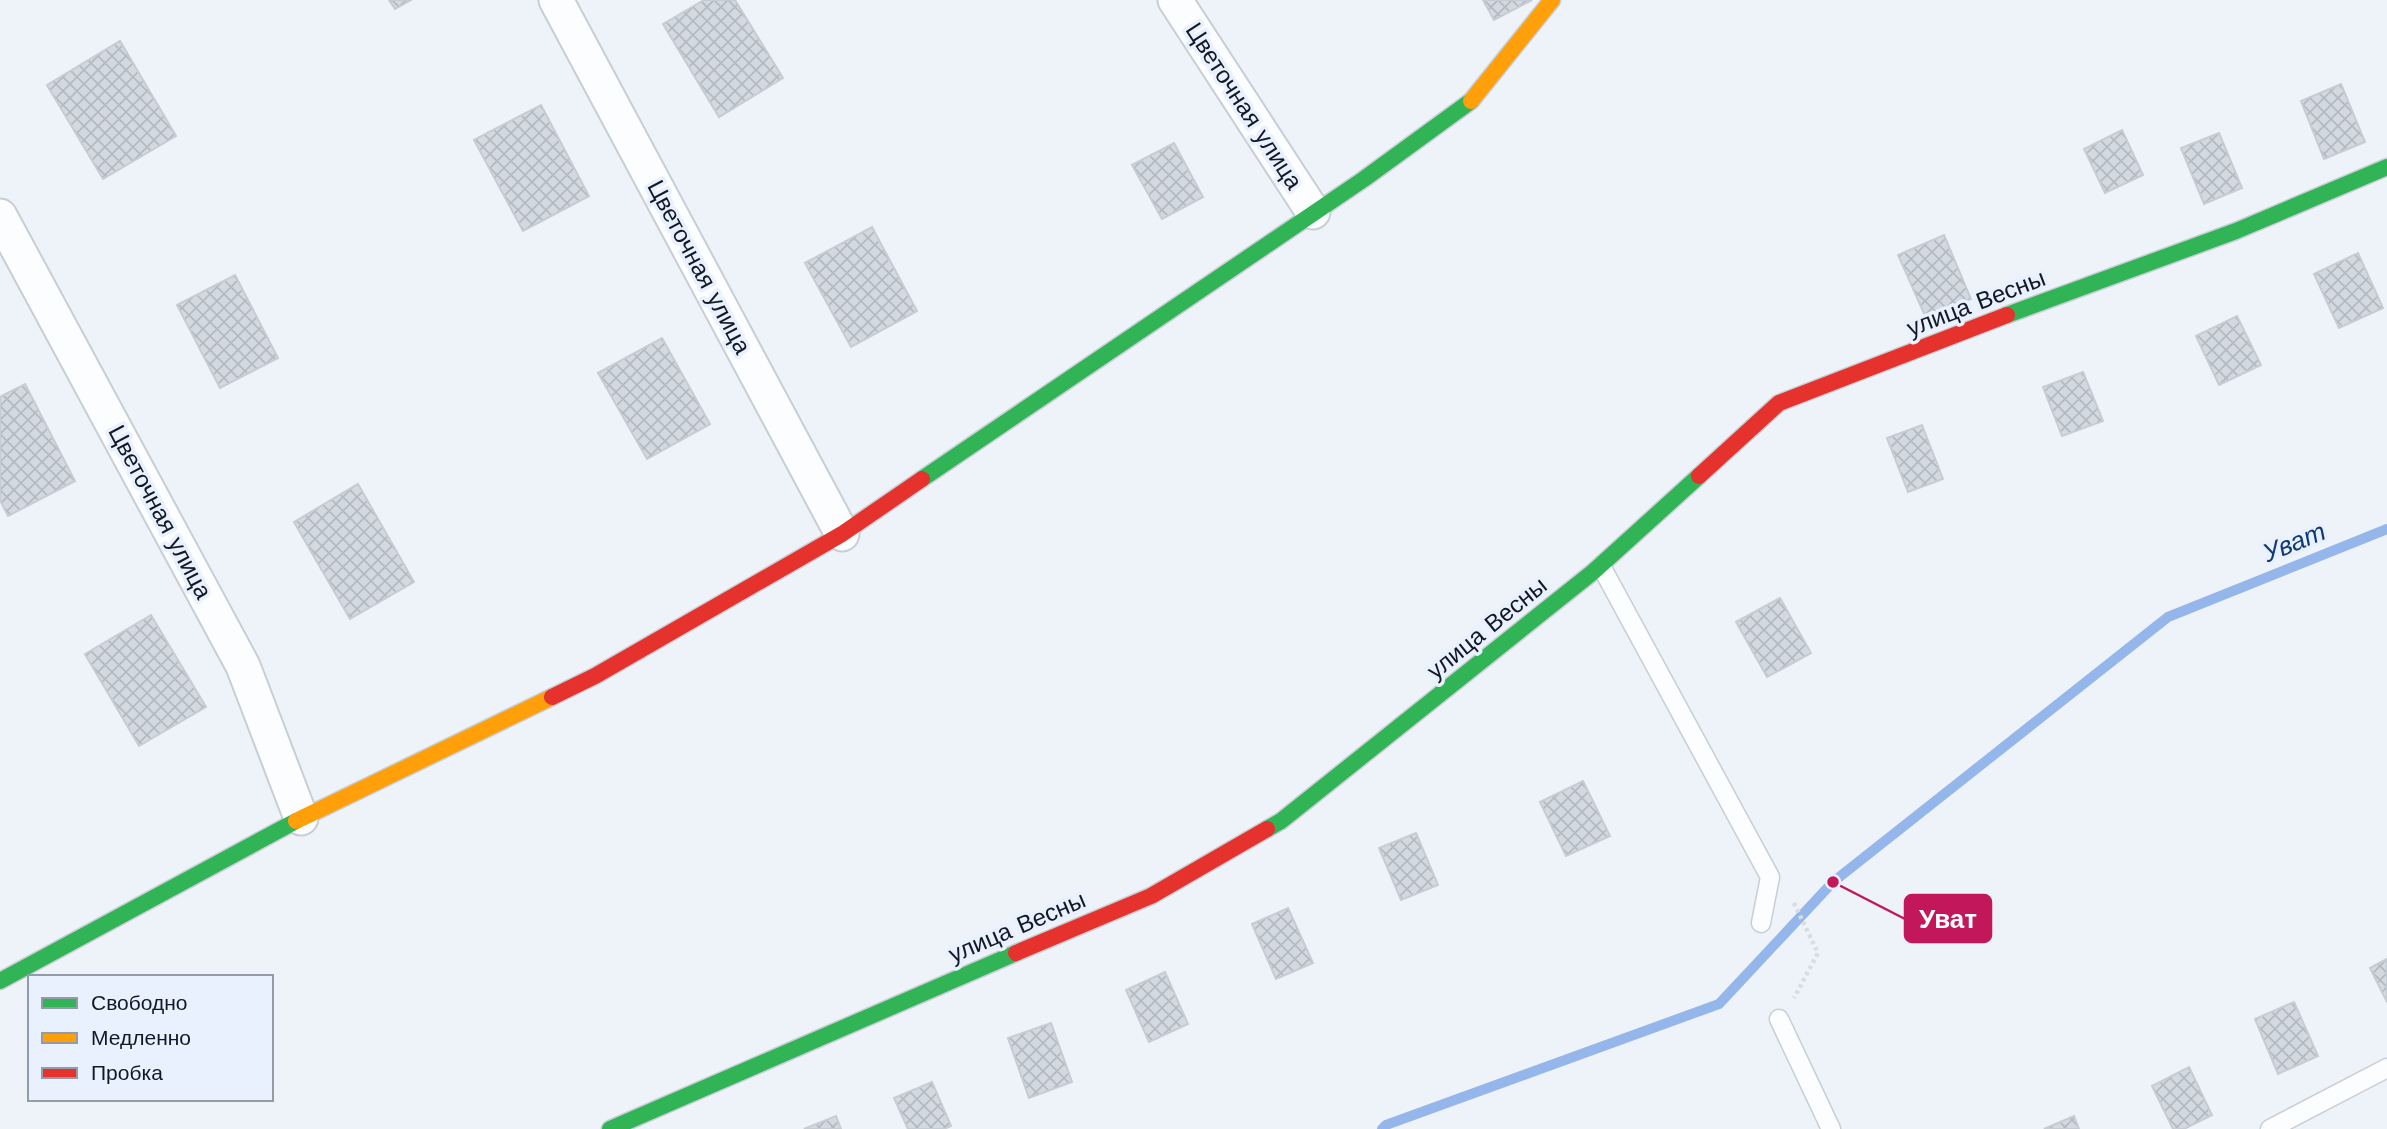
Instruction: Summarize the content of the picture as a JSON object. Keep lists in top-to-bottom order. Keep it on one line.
{"streets":{"street":["Цветочная улица","улица Весны"]},"water":["Уват"],"places":["Уват"],"legend":["Свободно","Медленно","Пробка"]}
